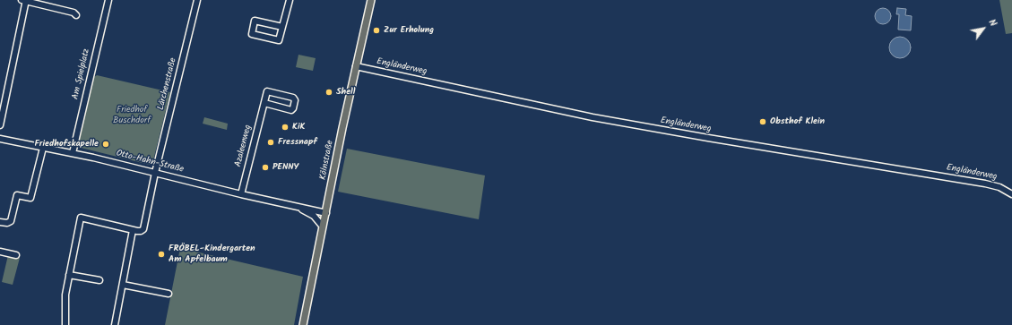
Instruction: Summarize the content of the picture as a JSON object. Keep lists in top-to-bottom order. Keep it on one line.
{"streets":{"main road":["Kölnstraße"],"street":["Engländerweg","Am Spielplatz","Lärchenstraße","Azaleenweg","Otto-Hahn-Straße"]},"crossings":[["Engländerweg","Kölnstraße"],["Am Spielplatz","Otto-Hahn-Straße"],["Lärchenstraße","Otto-Hahn-Straße"],["Azaleenweg","Otto-Hahn-Straße"],["Kölnstraße","Otto-Hahn-Straße"]],"parks":["Friedhof Buschdorf"],"places":["Zur Erholung","Shell","Obsthof Klein","KiK","Fressnapf","Friedhofskapelle","PENNY","FRÖBEL-Kindergarten Am Apfelbaum"],"north":"top right"}
